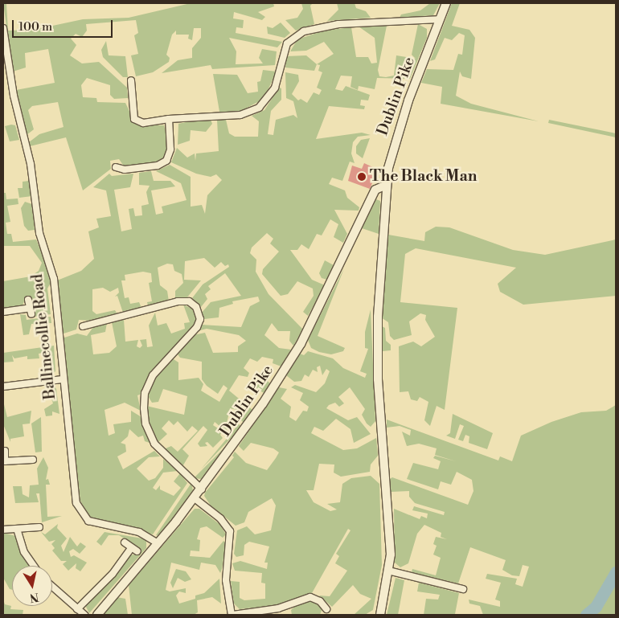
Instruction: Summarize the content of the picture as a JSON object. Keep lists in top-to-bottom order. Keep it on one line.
{"streets":{"street":["Dublin Pike","Ballinecollie Road"]},"crossings":[["Dublin Pike","Ballinecollie Road"]],"places":["The Black Man"],"scale_bar":"100 m","north":"bottom"}
